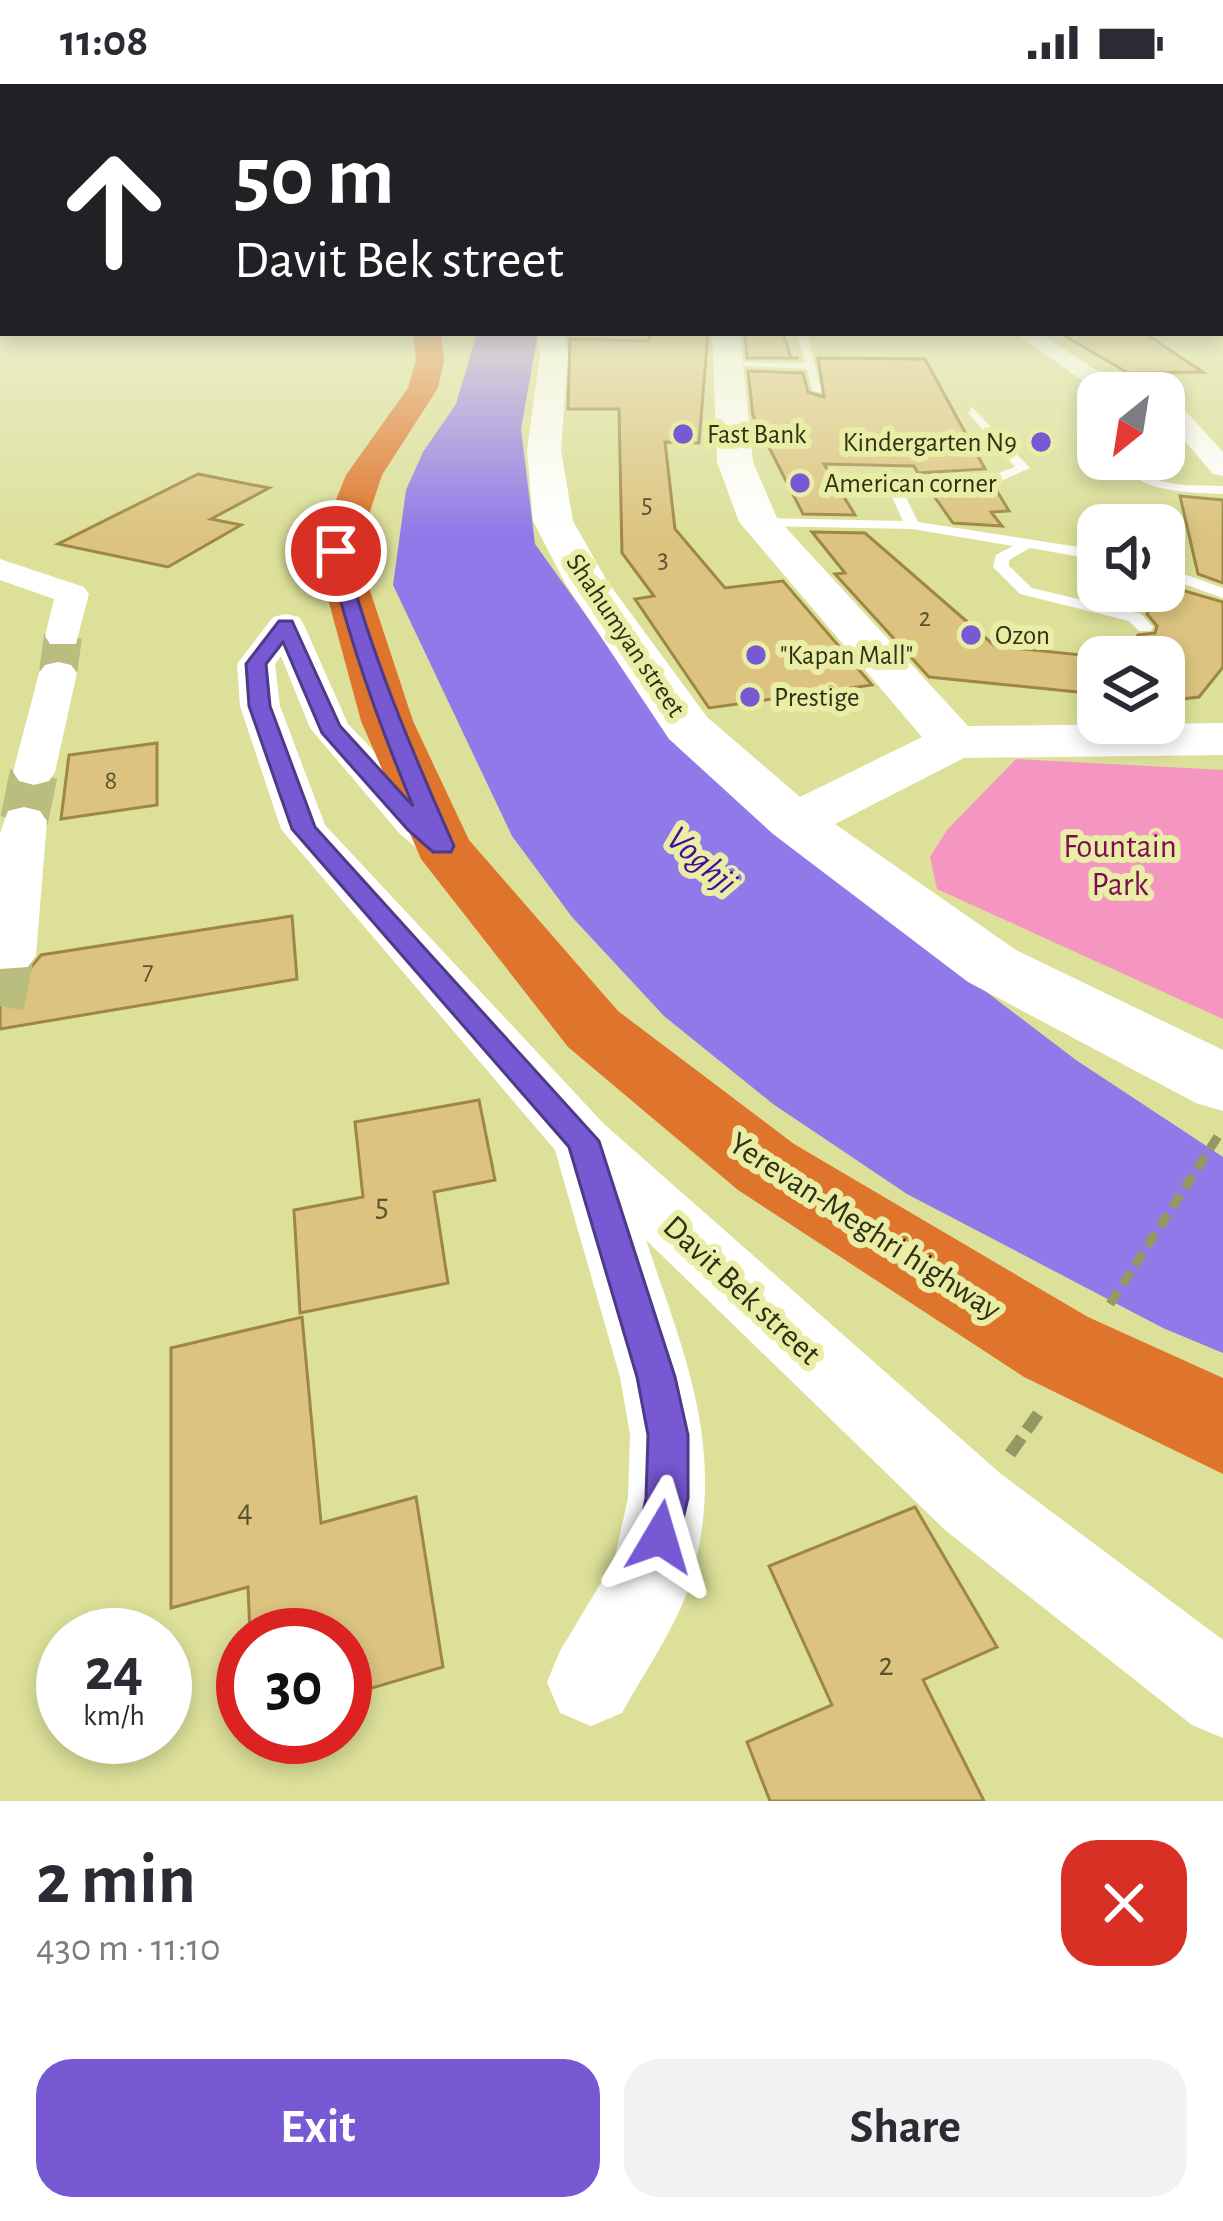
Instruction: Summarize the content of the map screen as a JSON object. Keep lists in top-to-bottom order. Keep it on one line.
{"streets":{"highway":["Yerevan-Meghri highway"],"street":["Shahumyan street","Davit Bek street"]},"crossings":[["Yerevan-Meghri highway","Davit Bek street"]],"water":["Voghji"],"parks":["Fountain Park"],"places":["Fast Bank","Kindergarten N9","American corner","Ozon","\"Kapan Mall\"","Prestige"],"house_numbers":["5","3","2","8","7","5","4","2"],"north":"bottom left","page":{"status":"11:08","turn":["50 m","Davit Bek street"],"speed":"24 km/h","limit":"30","heading":["2 min","430 m · 11:10"],"buttons":["Exit","Share"]}}
